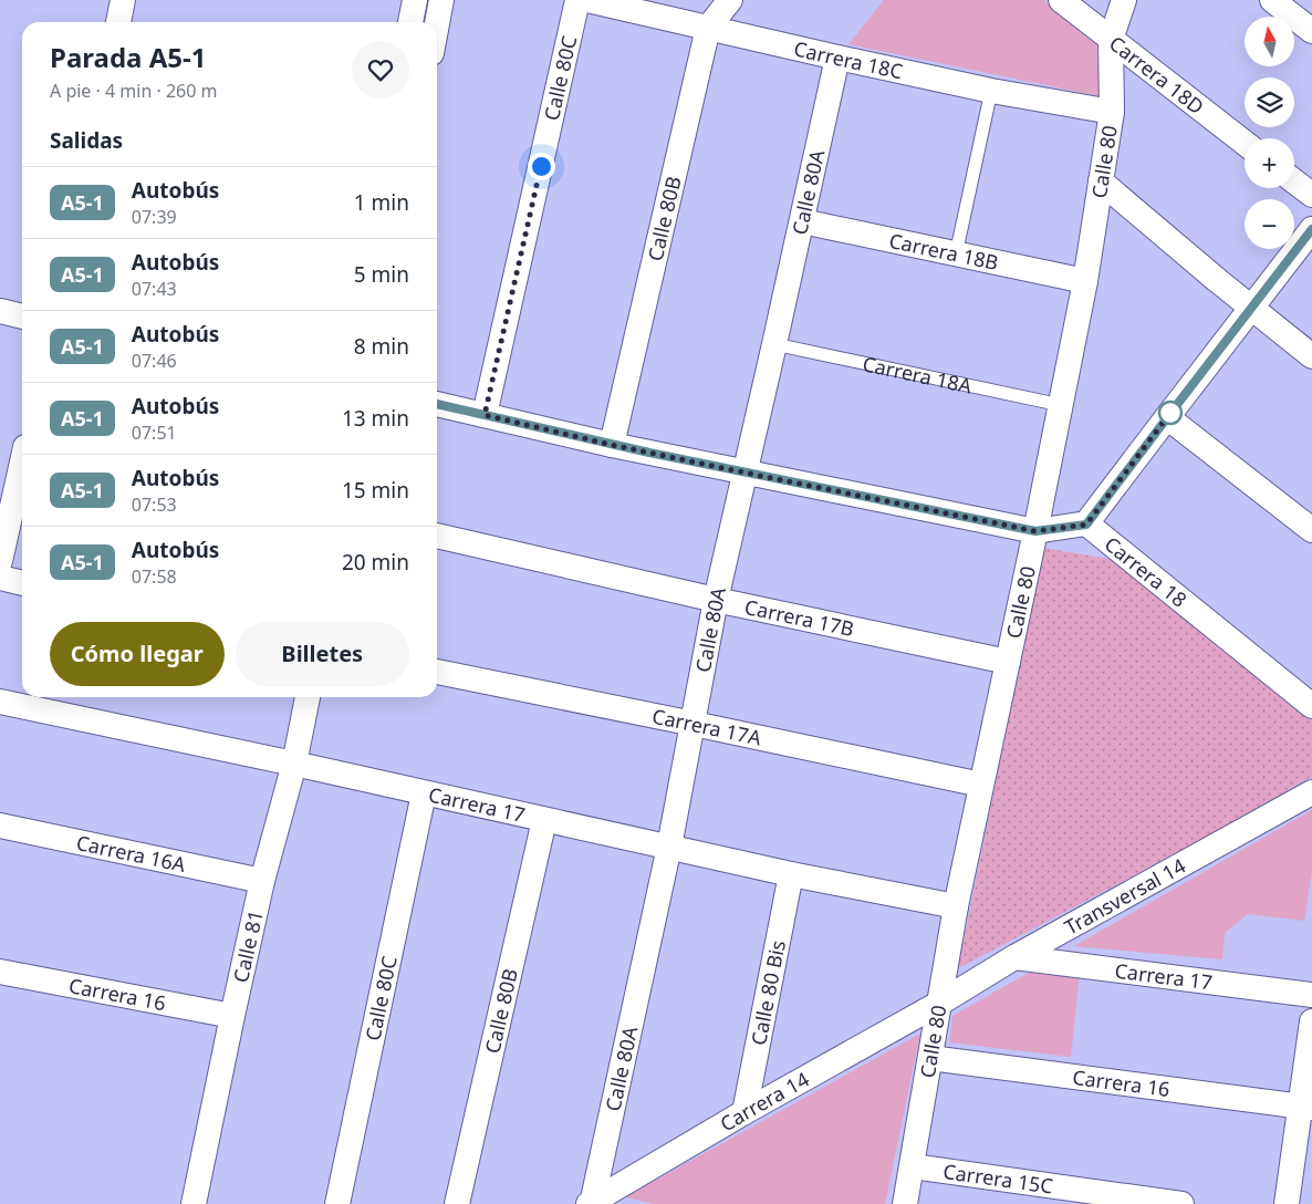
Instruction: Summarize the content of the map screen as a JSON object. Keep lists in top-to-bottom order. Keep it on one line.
{"streets":{"street":["Carrera 18C","Carrera 18D","Calle 80C","Calle 80","Calle 80A","Calle 80B","Carrera 18B","Carrera 18","Carrera 17B","Carrera 17A","Carrera 17","Carrera 16A","Transversal 14","Calle 81","Calle 80 Bis","Carrera 16","Carrera 14","Carrera 15C"],"lane":["Carrera 18A"]},"crossings":[["Carrera 18C","Calle 80"],["Carrera 18C","Calle 80A"],["Carrera 18C","Calle 80B"],["Carrera 18D","Calle 80"],["Calle 80C","Carrera 18"],["Calle 80C","Carrera 17"],["Calle 80","Carrera 18B"],["Calle 80","Carrera 18A"],["Calle 80","Carrera 18"],["Calle 80","Carrera 17B"],["Calle 80","Carrera 17A"],["Calle 80","Carrera 17"],["Calle 80","Transversal 14"],["Calle 80","Carrera 16"],["Calle 80","Carrera 14"],["Calle 80","Carrera 15C"],["Calle 80A","Carrera 18B"],["Calle 80A","Carrera 18A"],["Calle 80A","Carrera 18"],["Calle 80A","Carrera 17B"],["Calle 80A","Carrera 17A"],["Calle 80A","Carrera 17"],["Calle 80A","Carrera 14"],["Calle 80B","Carrera 18"],["Calle 80B","Carrera 17"],["Carrera 17","Transversal 14"],["Carrera 17","Calle 81"],["Carrera 17","Calle 80 Bis"],["Carrera 16A","Calle 81"],["Transversal 14","Carrera 14"],["Calle 81","Carrera 16"],["Calle 80 Bis","Carrera 14"]],"lines":["bus line A5-1"],"north":"top","page":{"map_buttons":["+","−"],"heading":[["Parada A5-1","A pie · 4 min · 260 m"],"Salidas"],"list":[{"mark":"A5-1","name":"Autobús","note":"07:39","value":"1 min"},{"mark":"A5-1","name":"Autobús","note":"07:43","value":"5 min"},{"mark":"A5-1","name":"Autobús","note":"07:46","value":"8 min"},{"mark":"A5-1","name":"Autobús","note":"07:51","value":"13 min"},{"mark":"A5-1","name":"Autobús","note":"07:53","value":"15 min"},{"mark":"A5-1","name":"Autobús","note":"07:58","value":"20 min"}],"buttons":["Cómo llegar","Billetes"]}}
